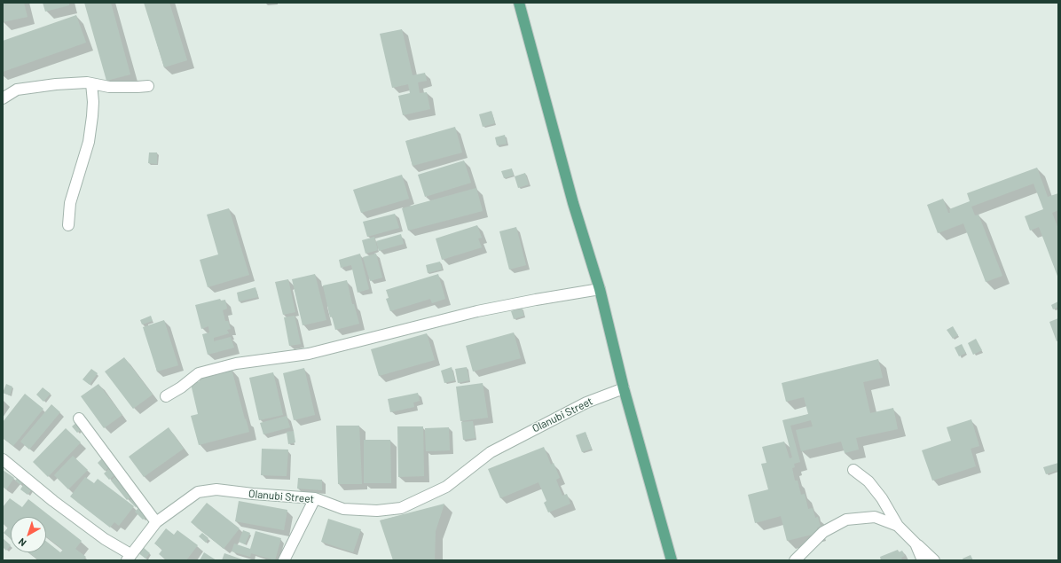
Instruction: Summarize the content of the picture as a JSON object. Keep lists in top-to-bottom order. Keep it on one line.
{"streets":{"street":["Olanubi Street"]},"north":"bottom left"}
